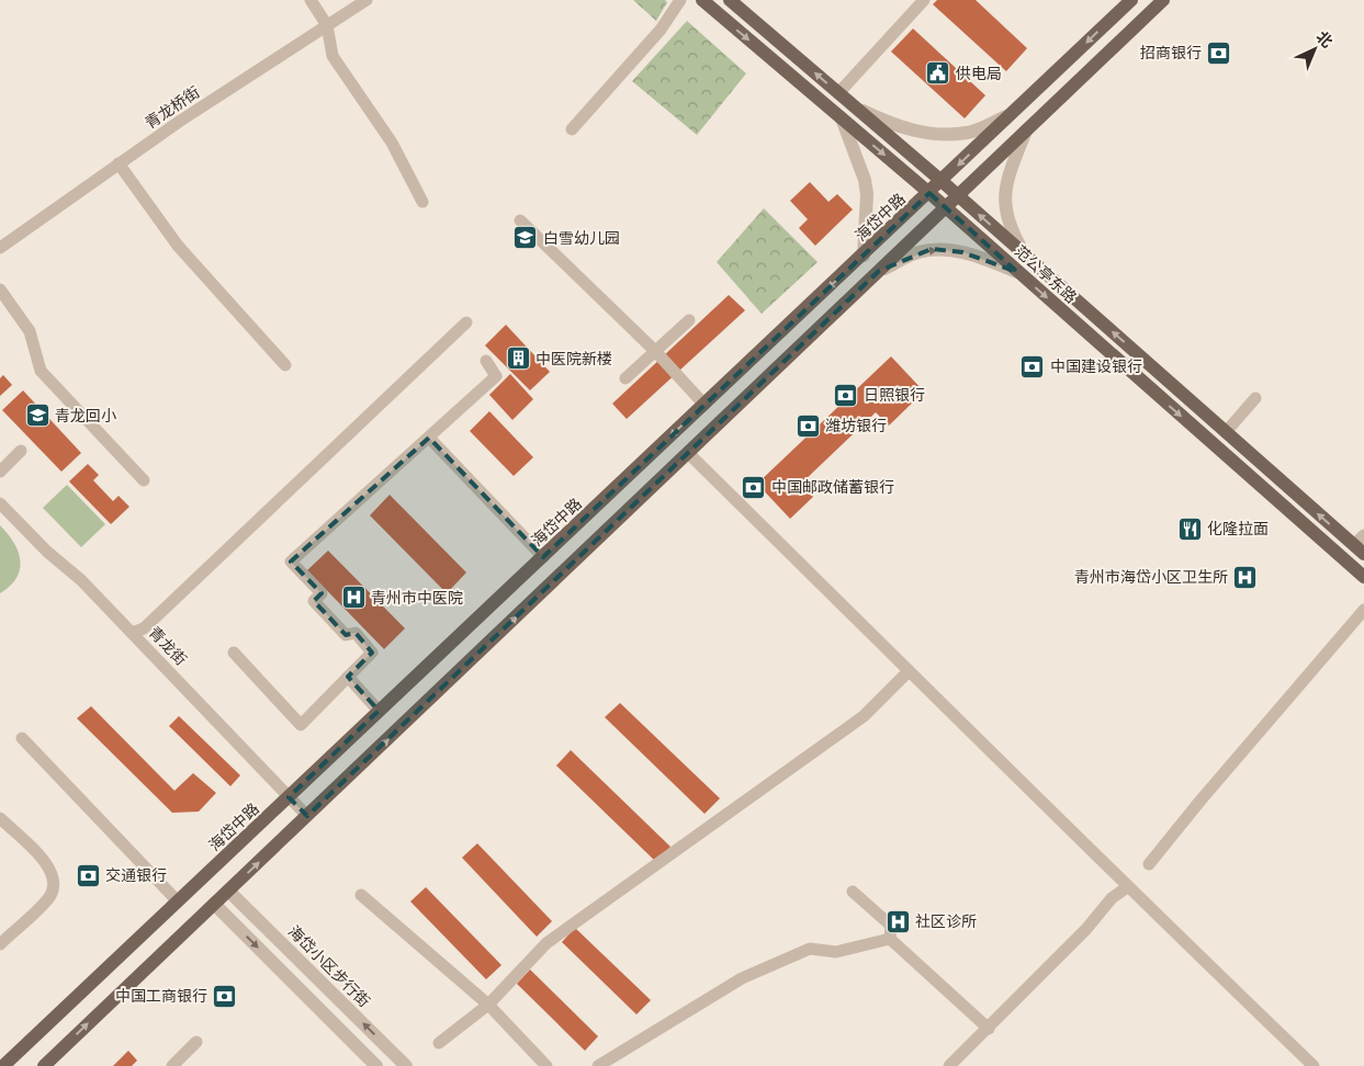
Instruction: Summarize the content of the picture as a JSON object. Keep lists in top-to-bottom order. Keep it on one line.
{"streets":{"main road":["海岱中路","范公亭东路"],"street":["青龙桥街","青龙街","海岱小区步行街"]},"crossings":[["海岱中路","范公亭东路"],["海岱中路","青龙街"]],"places":{"bank":["招商银行","中国建设银行","日照银行","潍坊银行","中国邮政储蓄银行","交通银行","中国工商银行"],"public building":["供电局"],"school or university":["白雪幼儿园","青龙回小"],"building":["中医院新楼"],"restaurant":["化隆拉面"],"hospital":["青州市海岱小区卫生所","青州市中医院","社区诊所"]},"north":"top right"}
